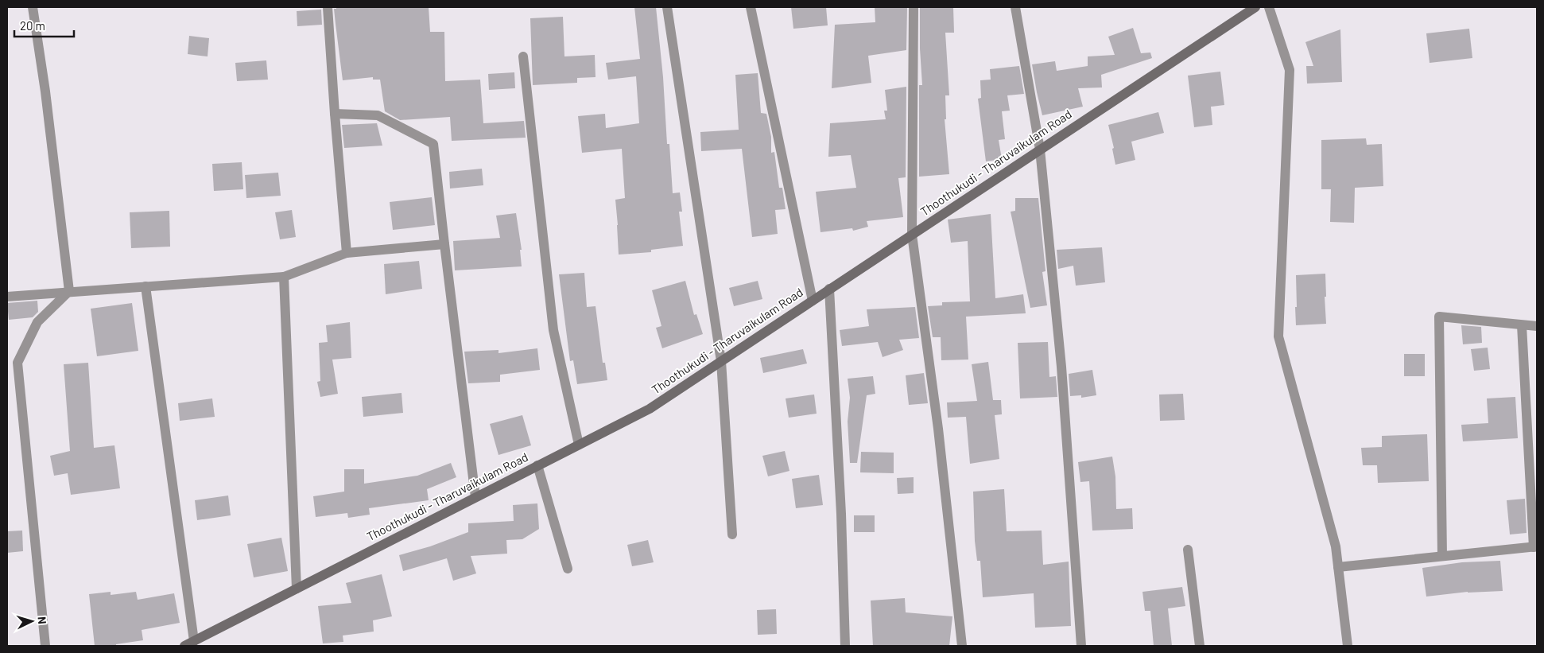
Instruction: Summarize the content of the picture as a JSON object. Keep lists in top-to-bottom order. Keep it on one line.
{"streets":{"main road":["Thoothukudi - Tharuvaikulam Road"]},"scale_bar":"20 m","north":"right"}
